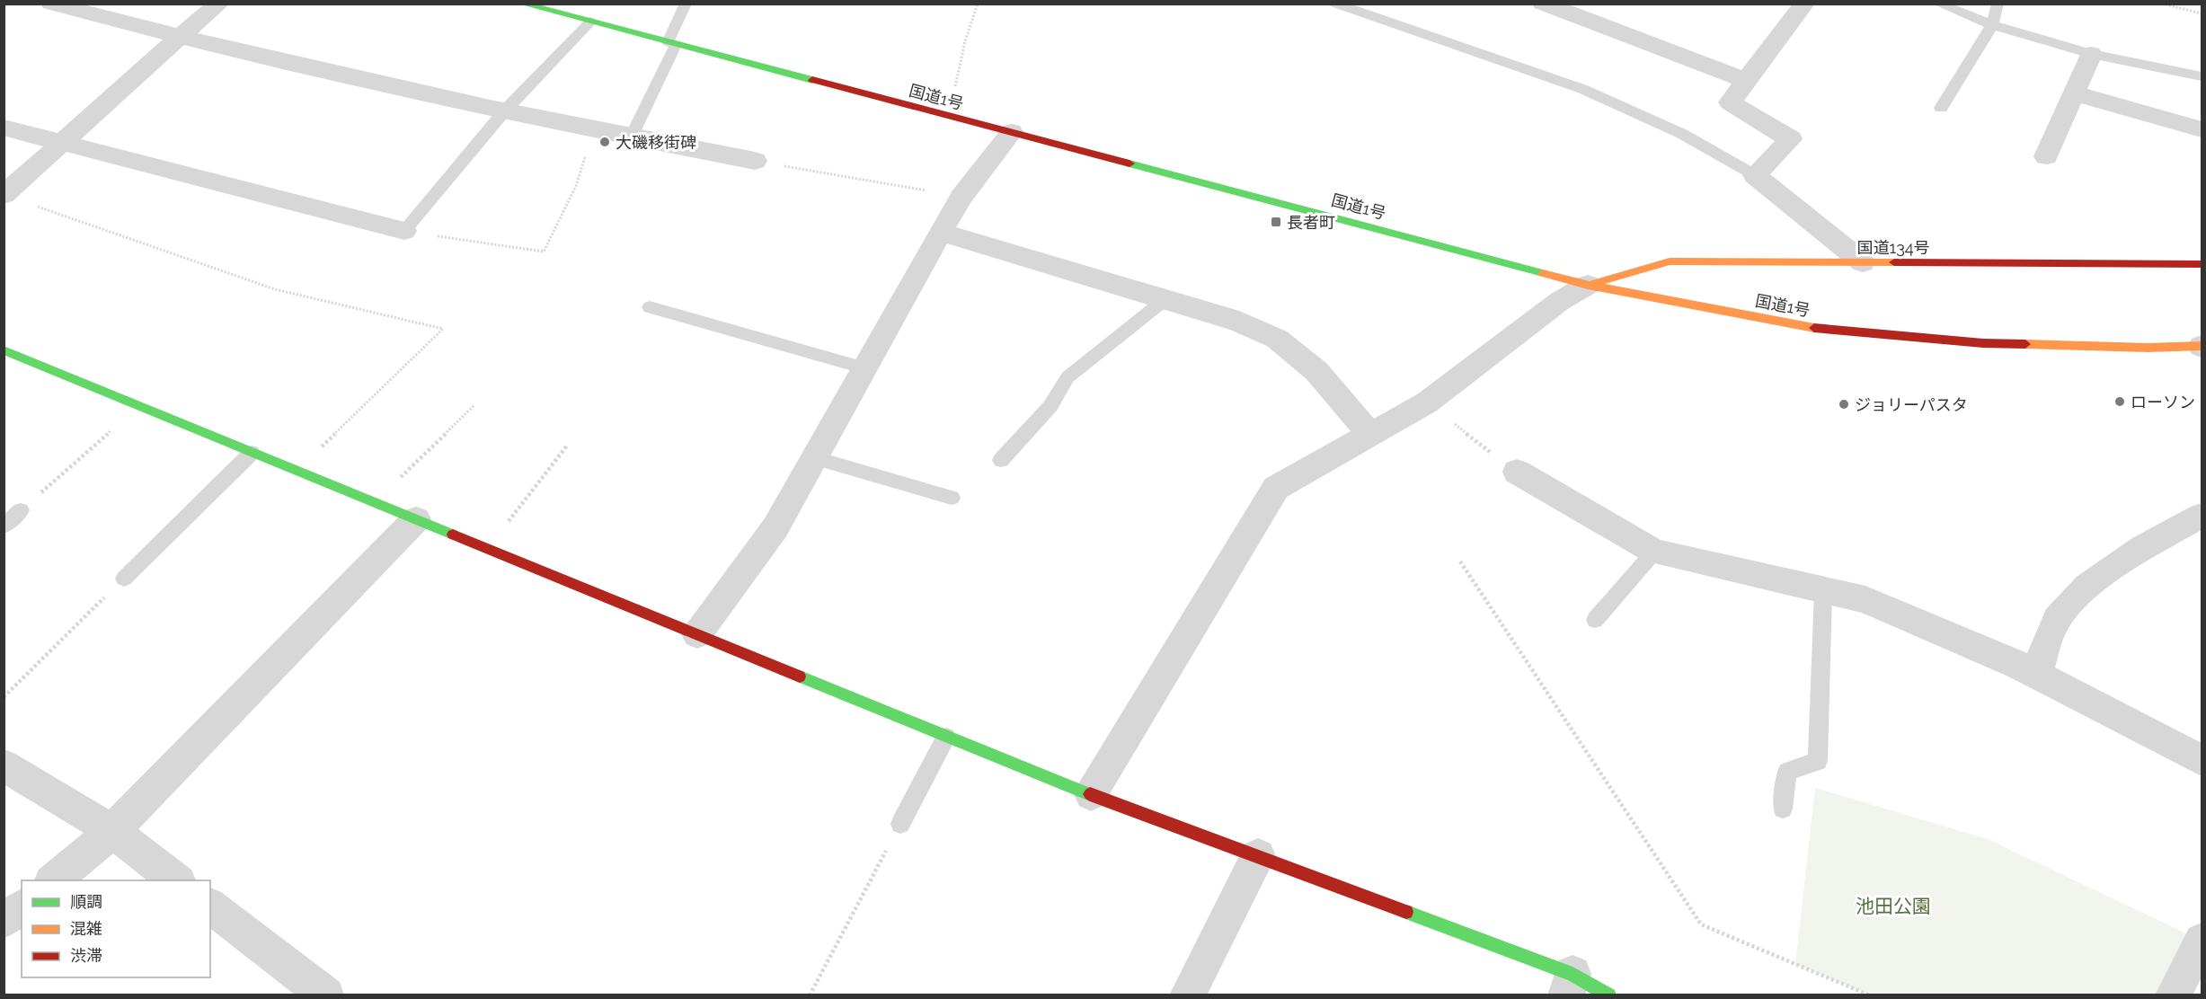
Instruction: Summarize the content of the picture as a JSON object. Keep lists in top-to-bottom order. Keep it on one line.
{"streets":{"main road":["国道1号","国道134号"]},"crossings":[["国道1号","国道134号"]],"parks":["池田公園"],"places":{"other":["大磯移街碑","ローソン","ジョリーパスタ"],"transit":["長者町"]},"legend":["順調","混雑","渋滞"]}
